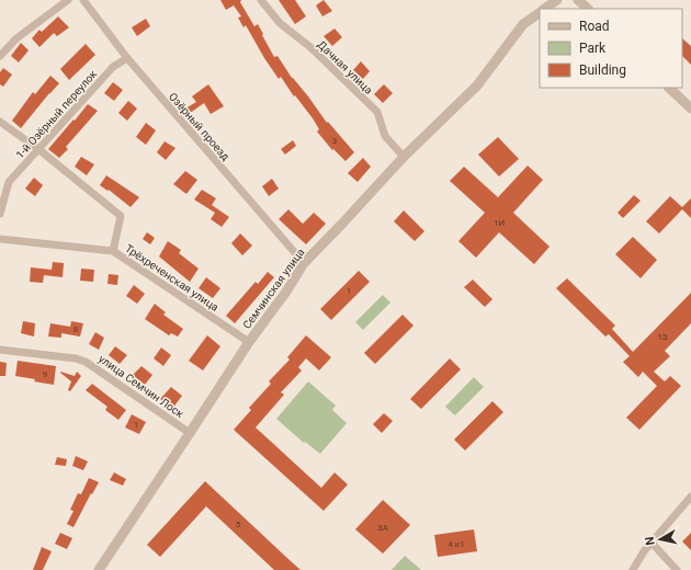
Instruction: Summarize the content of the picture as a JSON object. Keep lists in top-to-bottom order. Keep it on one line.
{"streets":{"street":["Дачная улица","1-й Озёрный переулок","Озёрный проезд","Трёхреченская улица","Семчинская улица","улица Семчин Лоск"]},"crossings":[["Дачная улица","Семчинская улица"],["1-й Озёрный переулок","Озёрный проезд"],["Озёрный проезд","Семчинская улица"],["Трёхреченская улица","Семчинская улица"],["Семчинская улица","улица Семчин Лоск"]],"house_numbers":["3","1И","1","8","1З","9","1","5","3А","4 к1"],"legend":["Road","Park","Building"],"north":"left"}
